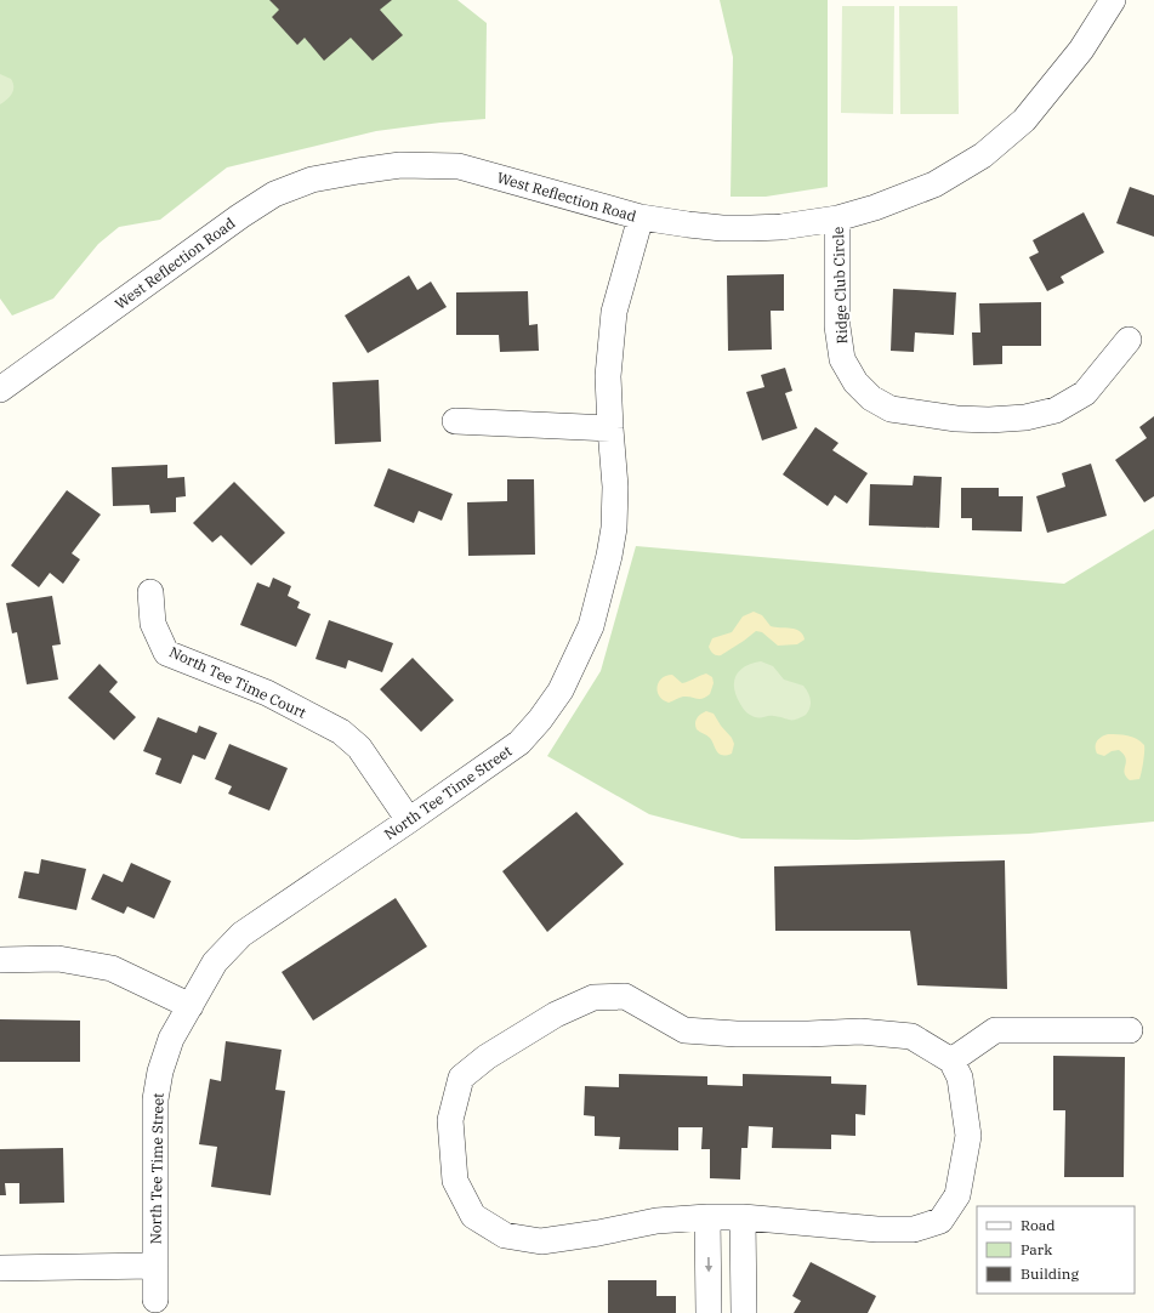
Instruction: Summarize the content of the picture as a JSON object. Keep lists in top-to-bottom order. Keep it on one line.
{"streets":{"street":["West Reflection Road","Ridge Club Circle","North Tee Time Court","North Tee Time Street"]},"crossings":[["West Reflection Road","Ridge Club Circle"],["West Reflection Road","North Tee Time Street"],["North Tee Time Court","North Tee Time Street"]],"legend":["Road","Park","Building"]}
